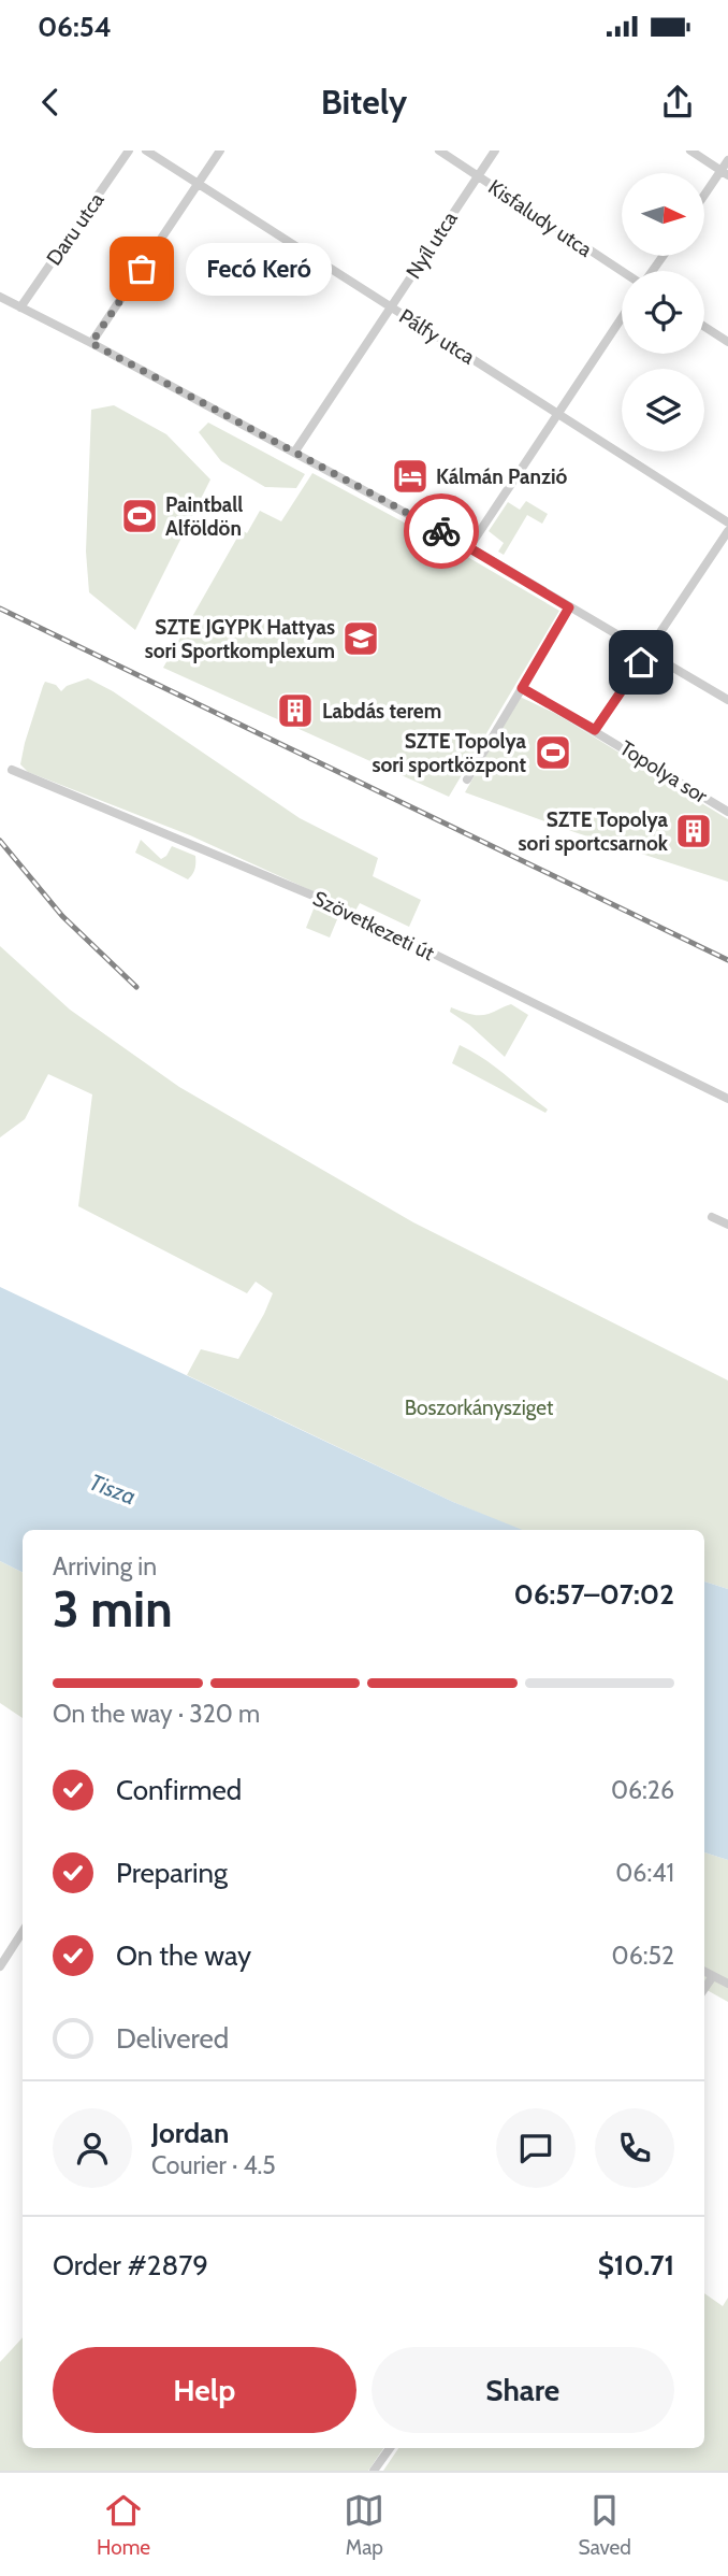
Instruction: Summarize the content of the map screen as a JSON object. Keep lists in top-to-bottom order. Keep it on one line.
{"streets":{"street":["Kisfaludy utca","Daru utca","Nyíl utca","Pálfy utca","Topolya sor","Szövetkezeti út"]},"crossings":[["Kisfaludy utca","Nyíl utca"],["Nyíl utca","Pálfy utca"]],"water":["Tisza"],"parks":["Boszorkánysziget"],"places":{"other":["Fecó Keró"],"hotel":["Kálmán Panzió"],"sports":["Paintball Alföldön","SZTE Topolya sori sportközpont"],"school or university":["SZTE JGYPK Hattyas sori Sportkomplexum"],"building":["Labdás terem","SZTE Topolya sori sportcsarnok"]},"north":"right","page":{"status":"06:54","header":"Bitely","bubble":"Fecó Keró","heading":["3 min","Arriving in","06:57–07:02"],"panel":["Jordan","Courier · 4.5","Order #2879","$10.71"],"bar":"On the way · 320 m","list":[["Confirmed","06:26"],["Preparing","06:41"],["On the way","06:52"],"Delivered"],"buttons":["Help","Share"],"tabs":["Home","Map","Saved"]}}
